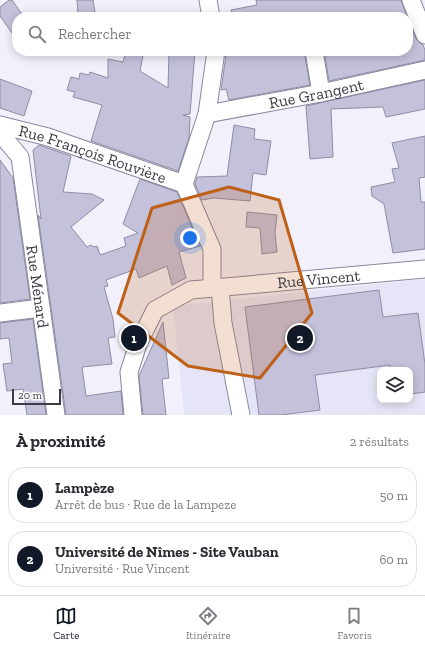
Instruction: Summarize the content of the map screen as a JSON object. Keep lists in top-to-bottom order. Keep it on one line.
{"streets":{"street":["Rue Grangent","Rue François Rouvière","Rue Vincent","Rue Ménard"]},"crossings":[["Rue François Rouvière","Rue Ménard"]],"scale_bar":"20 m","page":{"search":"Rechercher","pins":["1","2"],"scale":"20 m","heading":["À proximité","2 résultats"],"list":[{"mark":"1","name":"Lampèze","note":"Arrêt de bus · Rue de la Lampeze","value":"50 m"},{"mark":"2","name":"Université de Nîmes - Site Vauban","note":"Université · Rue Vincent","value":"60 m"}],"nav":["Carte","Itinéraire","Favoris"]}}
